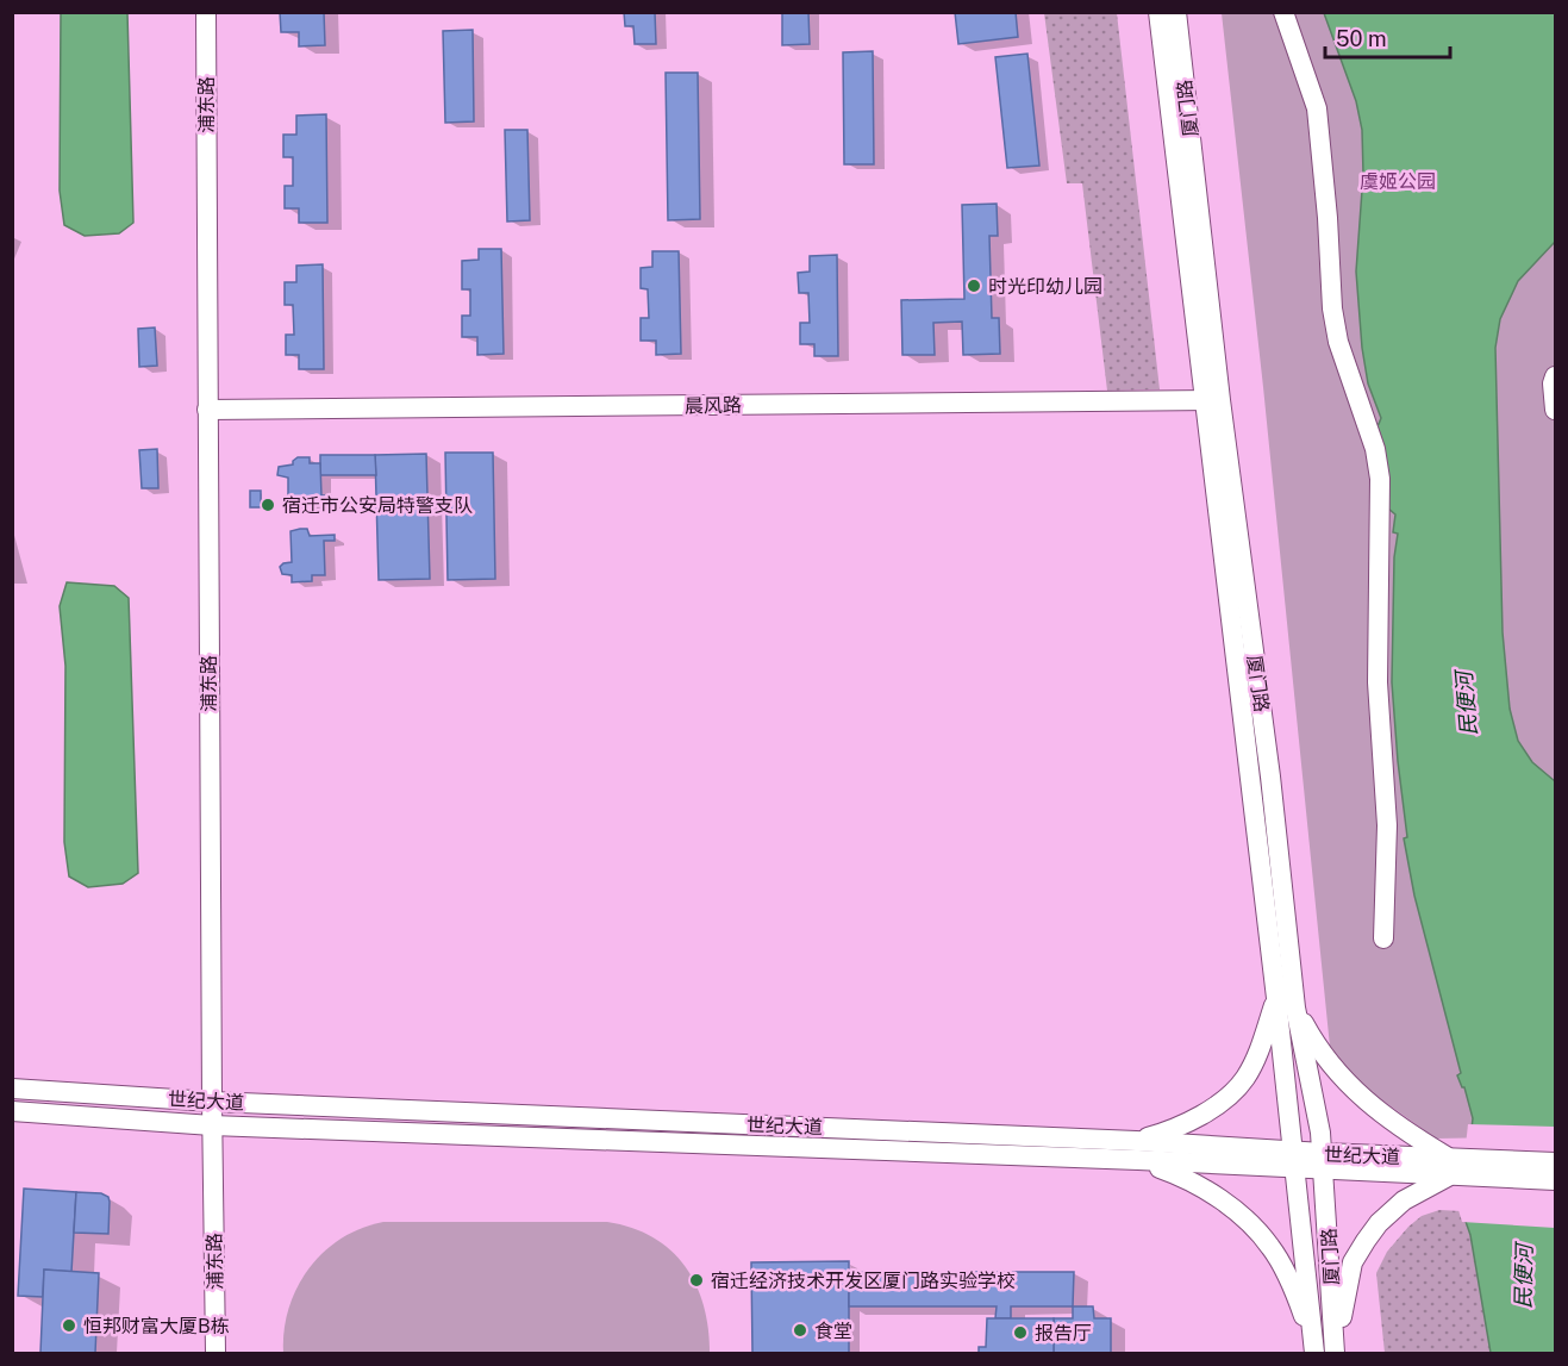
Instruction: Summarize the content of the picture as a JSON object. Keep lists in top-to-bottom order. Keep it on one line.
{"streets":{"street":["浦东路","厦门路","晨风路","世纪大道"]},"crossings":[["浦东路","晨风路"],["浦东路","世纪大道"],["厦门路","晨风路"],["厦门路","世纪大道"]],"water":["民便河"],"parks":["虞姬公园"],"places":["时光印幼儿园","宿迁市公安局特警支队","宿迁经济技术开发区厦门路实验学校","恒邦财富大厦B栋","食堂","报告厅"],"scale_bar":"50 m"}
